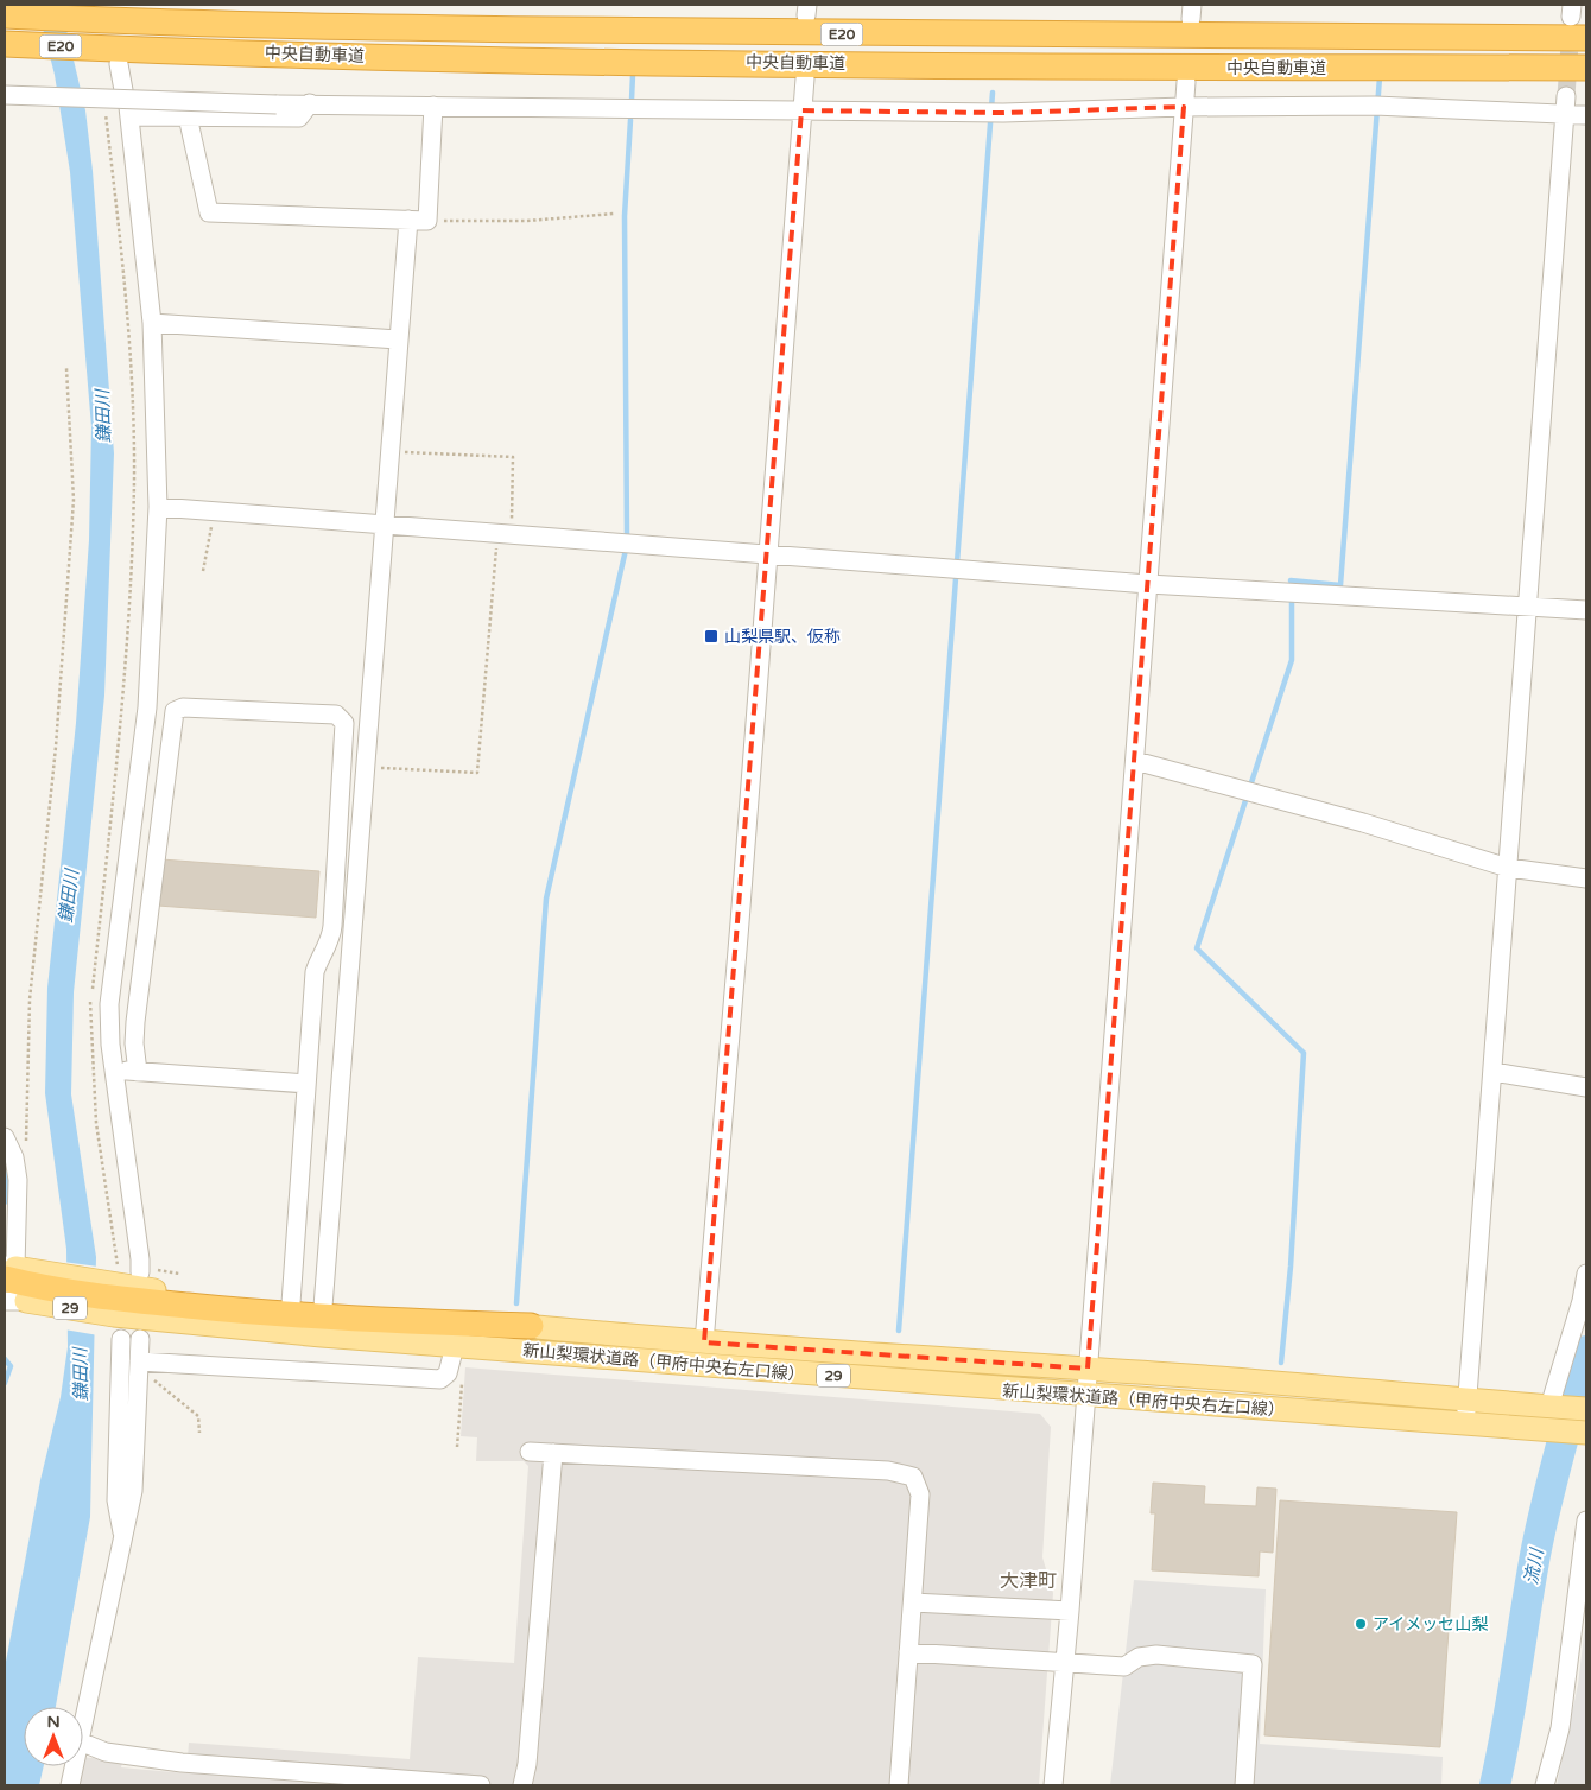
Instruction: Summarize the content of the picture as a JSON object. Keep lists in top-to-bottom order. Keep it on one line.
{"streets":{"highway":["E20","中央自動車道"],"main road":["29","新山梨環状道路（甲府中央右左口線）"]},"districts":["大津町"],"water":["鎌田川","流川"],"places":{"transit":["山梨県駅、仮称"],"other":["アイメッセ山梨"]},"north":"top"}
